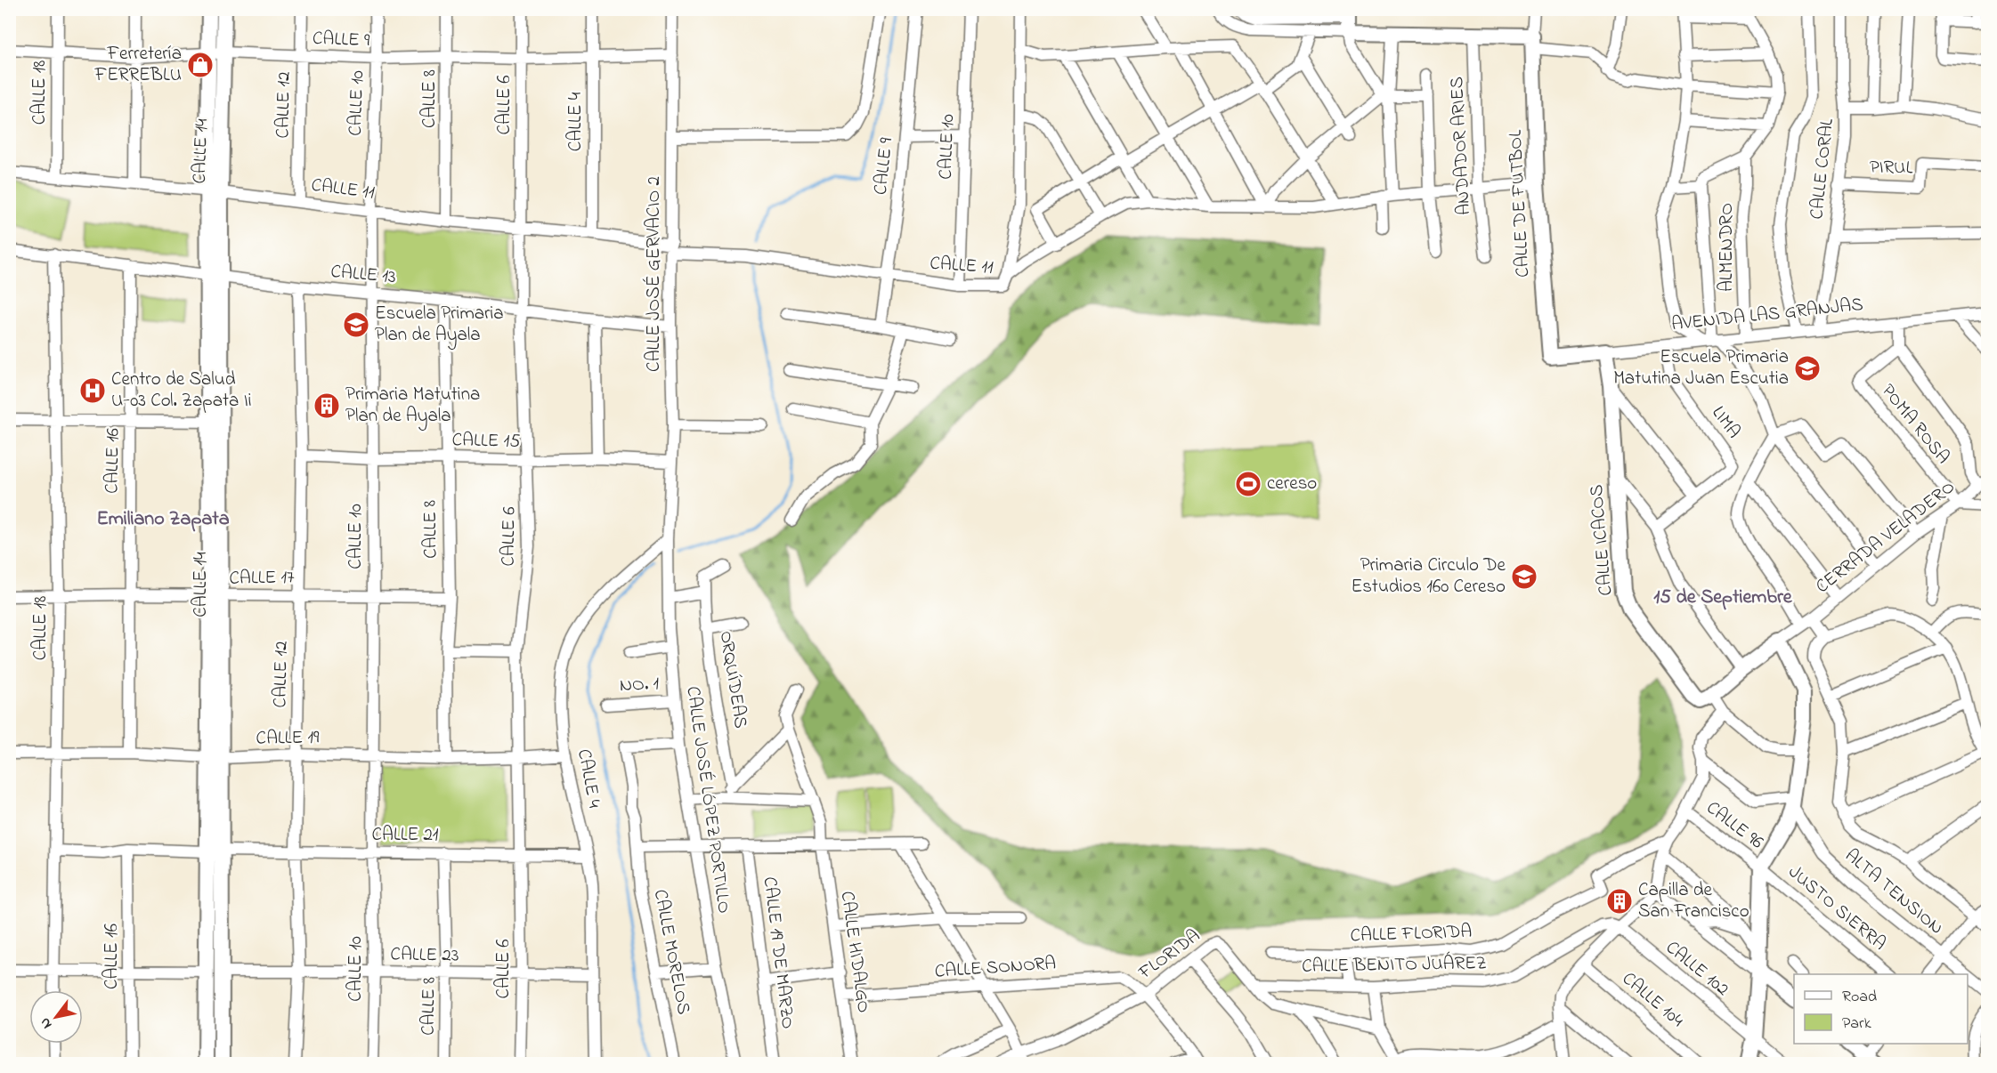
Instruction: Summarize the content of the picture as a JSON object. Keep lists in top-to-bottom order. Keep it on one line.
{"streets":{"main road":["CALLE 14","CALLE DE FUTBOL","AVENIDA LAS GRANJAS","CALLE ICACOS"],"street":["CALLE 9","CALLE 18","CALLE 8","CALLE 10","CALLE 12","CALLE 6","CALLE 4","ANDADOR ARIES","PIRUL","CALLE CORAL","CALLE 11","ALMENDRO","CALLE JOSÉ GERVACIO 2","CALLE 13","LIMA","POMA ROSA","CALLE 15","CALLE 16","CERRADA VELADERO","CALLE 17","ORQUÍDEAS","NO. 1","CALLE 19","CALLE JOSÉ LÓPEZ PORTILLO","CALLE 96","CALLE 21","ALTA TENSION","JUSTO SIERRA","CALLE FLORIDA","CALLE MORELOS","CALLE HIDALGO","CALLE 19 DE MARZO","FLORIDA","CALLE 23","CALLE BENITO JUÁREZ","CALLE SONORA","CALLE 102","CALLE 104"]},"crossings":[["CALLE 9","CALLE 18"],["CALLE 9","CALLE 8"],["CALLE 9","CALLE 10"],["CALLE 9","CALLE 12"],["CALLE 9","CALLE 6"],["CALLE 9","CALLE 4"],["CALLE 9","CALLE 14"],["CALLE 9","CALLE 11"],["CALLE 9","CALLE JOSÉ GERVACIO 2"],["CALLE 18","CALLE 11"],["CALLE 18","CALLE 13"],["CALLE 18","CALLE 17"],["CALLE 18","CALLE 19"],["CALLE 8","CALLE 11"],["CALLE 8","CALLE 13"],["CALLE 8","CALLE 15"],["CALLE 8","CALLE 17"],["CALLE 8","CALLE 19"],["CALLE 8","CALLE 21"],["CALLE 8","CALLE 23"],["CALLE 10","CALLE 11"],["CALLE 10","CALLE 13"],["CALLE 10","CALLE 15"],["CALLE 10","CALLE 17"],["CALLE 10","CALLE 19"],["CALLE 10","CALLE 21"],["CALLE 10","CALLE 23"],["CALLE 12","CALLE 11"],["CALLE 12","CALLE 13"],["CALLE 12","CALLE 15"],["CALLE 12","CALLE 17"],["CALLE 12","CALLE 19"],["CALLE 12","CALLE 21"],["CALLE 12","CALLE 23"],["CALLE 6","CALLE 11"],["CALLE 6","CALLE 13"],["CALLE 6","CALLE 15"],["CALLE 6","CALLE 19"],["CALLE 6","CALLE 21"],["CALLE 6","CALLE 23"],["CALLE 4","CALLE 11"],["CALLE 4","CALLE JOSÉ GERVACIO 2"],["CALLE 4","CALLE 19"],["CALLE 4","CALLE JOSÉ LÓPEZ PORTILLO"],["CALLE 4","CALLE 21"],["CALLE 4","CALLE 23"],["CALLE 14","CALLE 11"],["CALLE 14","CALLE 13"],["CALLE 14","CALLE 17"],["CALLE 14","CALLE 19"],["CALLE 14","CALLE 21"],["CALLE 14","CALLE 23"],["PIRUL","CALLE CORAL"],["CALLE CORAL","AVENIDA LAS GRANJAS"],["CALLE 11","CALLE JOSÉ GERVACIO 2"],["CALLE DE FUTBOL","AVENIDA LAS GRANJAS"],["ALMENDRO","AVENIDA LAS GRANJAS"],["CALLE JOSÉ GERVACIO 2","CALLE 13"],["CALLE JOSÉ GERVACIO 2","CALLE 15"],["CALLE JOSÉ GERVACIO 2","CALLE JOSÉ LÓPEZ PORTILLO"],["CALLE 13","CALLE 16"],["AVENIDA LAS GRANJAS","LIMA"],["AVENIDA LAS GRANJAS","CALLE ICACOS"],["POMA ROSA","CERRADA VELADERO"],["CALLE 16","CALLE 17"],["CALLE 16","CALLE 19"],["ORQUÍDEAS","CALLE HIDALGO"],["NO. 1","CALLE JOSÉ LÓPEZ PORTILLO"],["CALLE JOSÉ LÓPEZ PORTILLO","CALLE MORELOS"],["CALLE 96","JUSTO SIERRA"],["CALLE HIDALGO","CALLE SONORA"],["FLORIDA","CALLE BENITO JUÁREZ"],["FLORIDA","CALLE SONORA"],["CALLE BENITO JUÁREZ","CALLE 102"]],"districts":["Emiliano Zapata","15 de Septiembre"],"places":{"shop":["Ferretería FERREBLU"],"school or university":["Escuela Primaria Plan de Ayala","Escuela Primaria Matutina Juan Escutia","Primaria Circulo De Estudios 160 Cereso"],"hospital":["Centro de Salud U-03 Col. Zapata Ii"],"building":["Primaria Matutina Plan de Ayala","Capilla de San Francisco"],"sports":["cereso"]},"legend":["Road","Park"],"north":"bottom left"}
